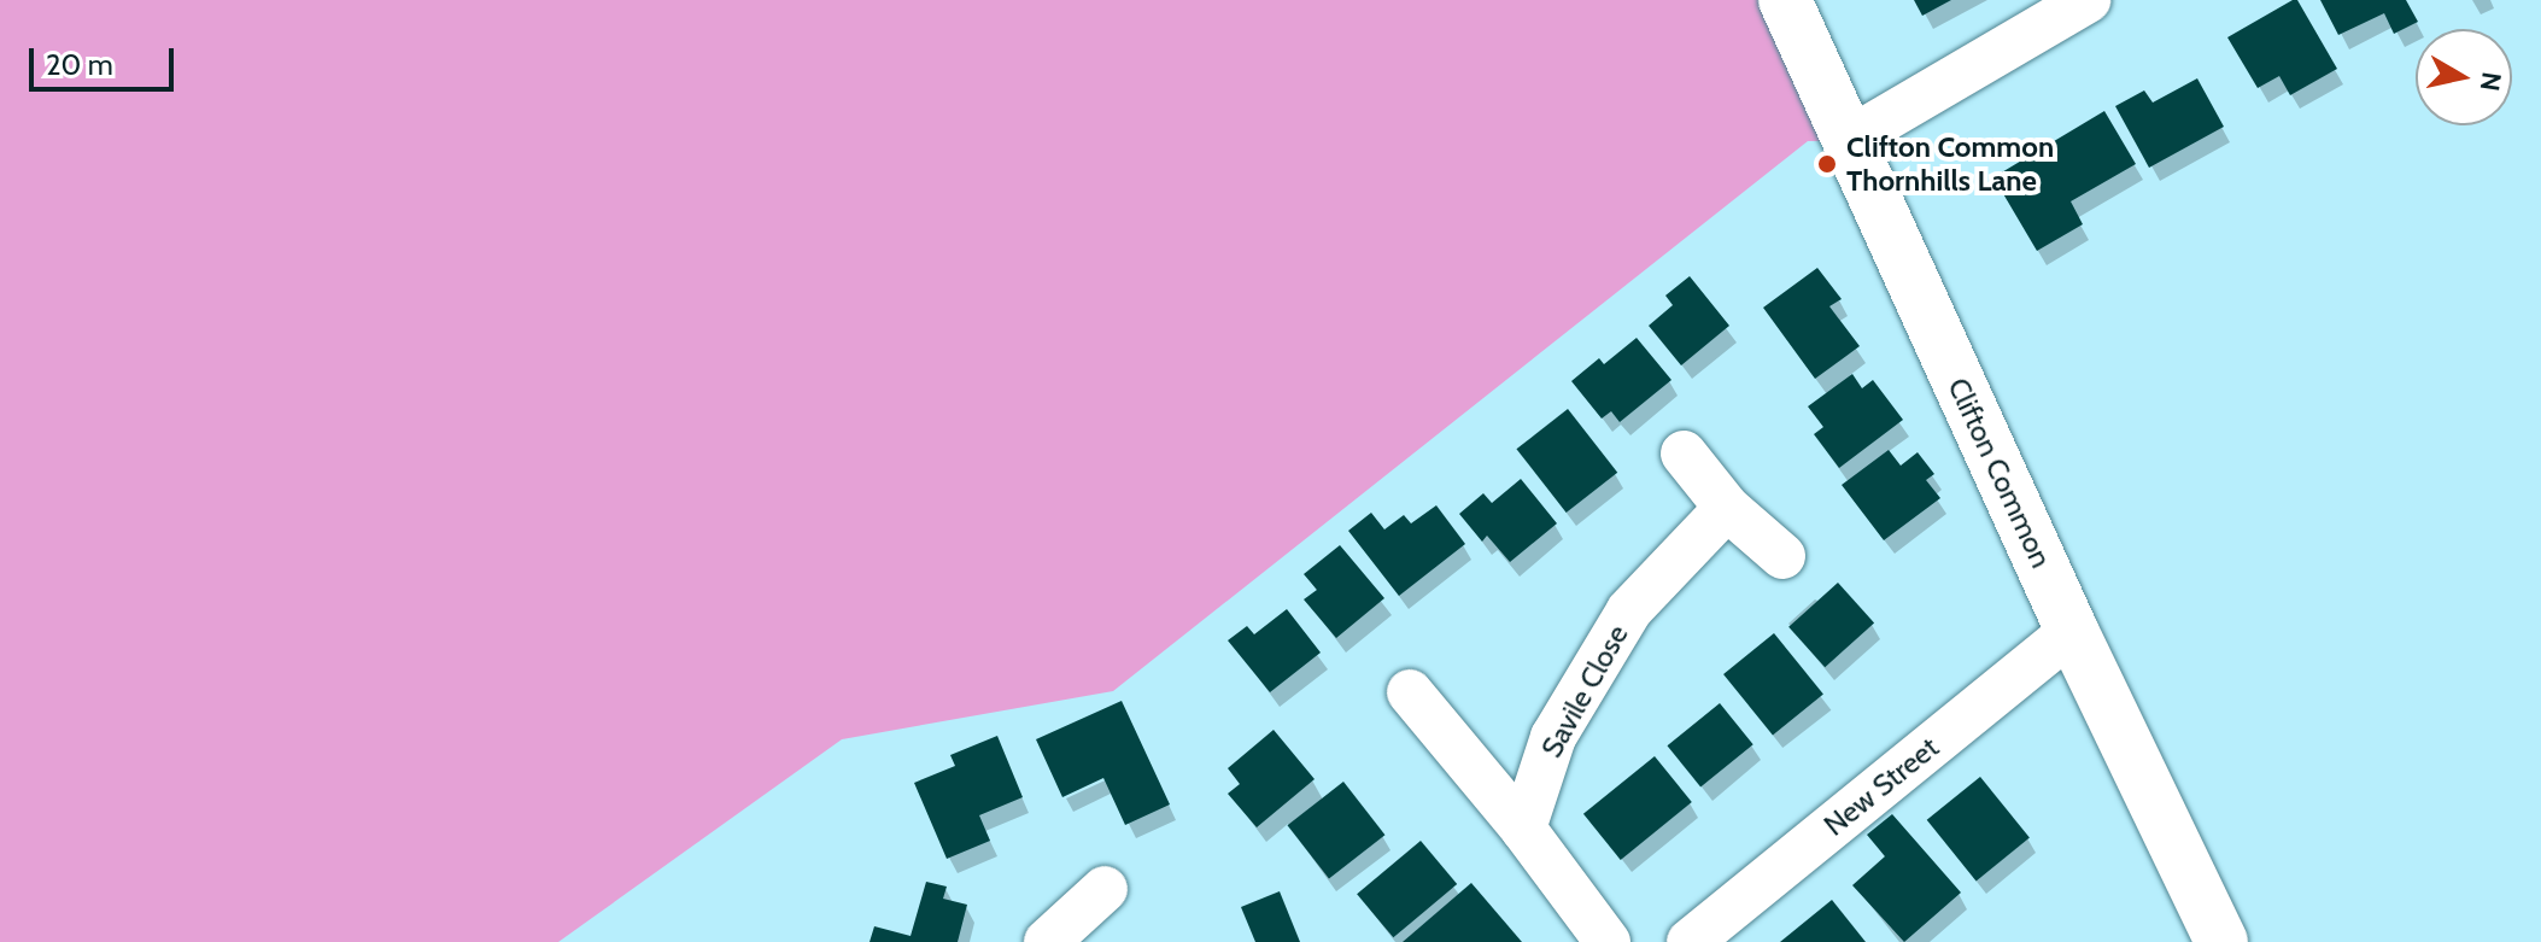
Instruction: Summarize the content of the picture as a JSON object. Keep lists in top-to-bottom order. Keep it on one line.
{"streets":{"main road":["Clifton Common"],"street":["Savile Close","New Street"]},"crossings":[["Clifton Common","New Street"]],"places":["Clifton Common Thornhills Lane"],"scale_bar":"20 m","north":"right"}
